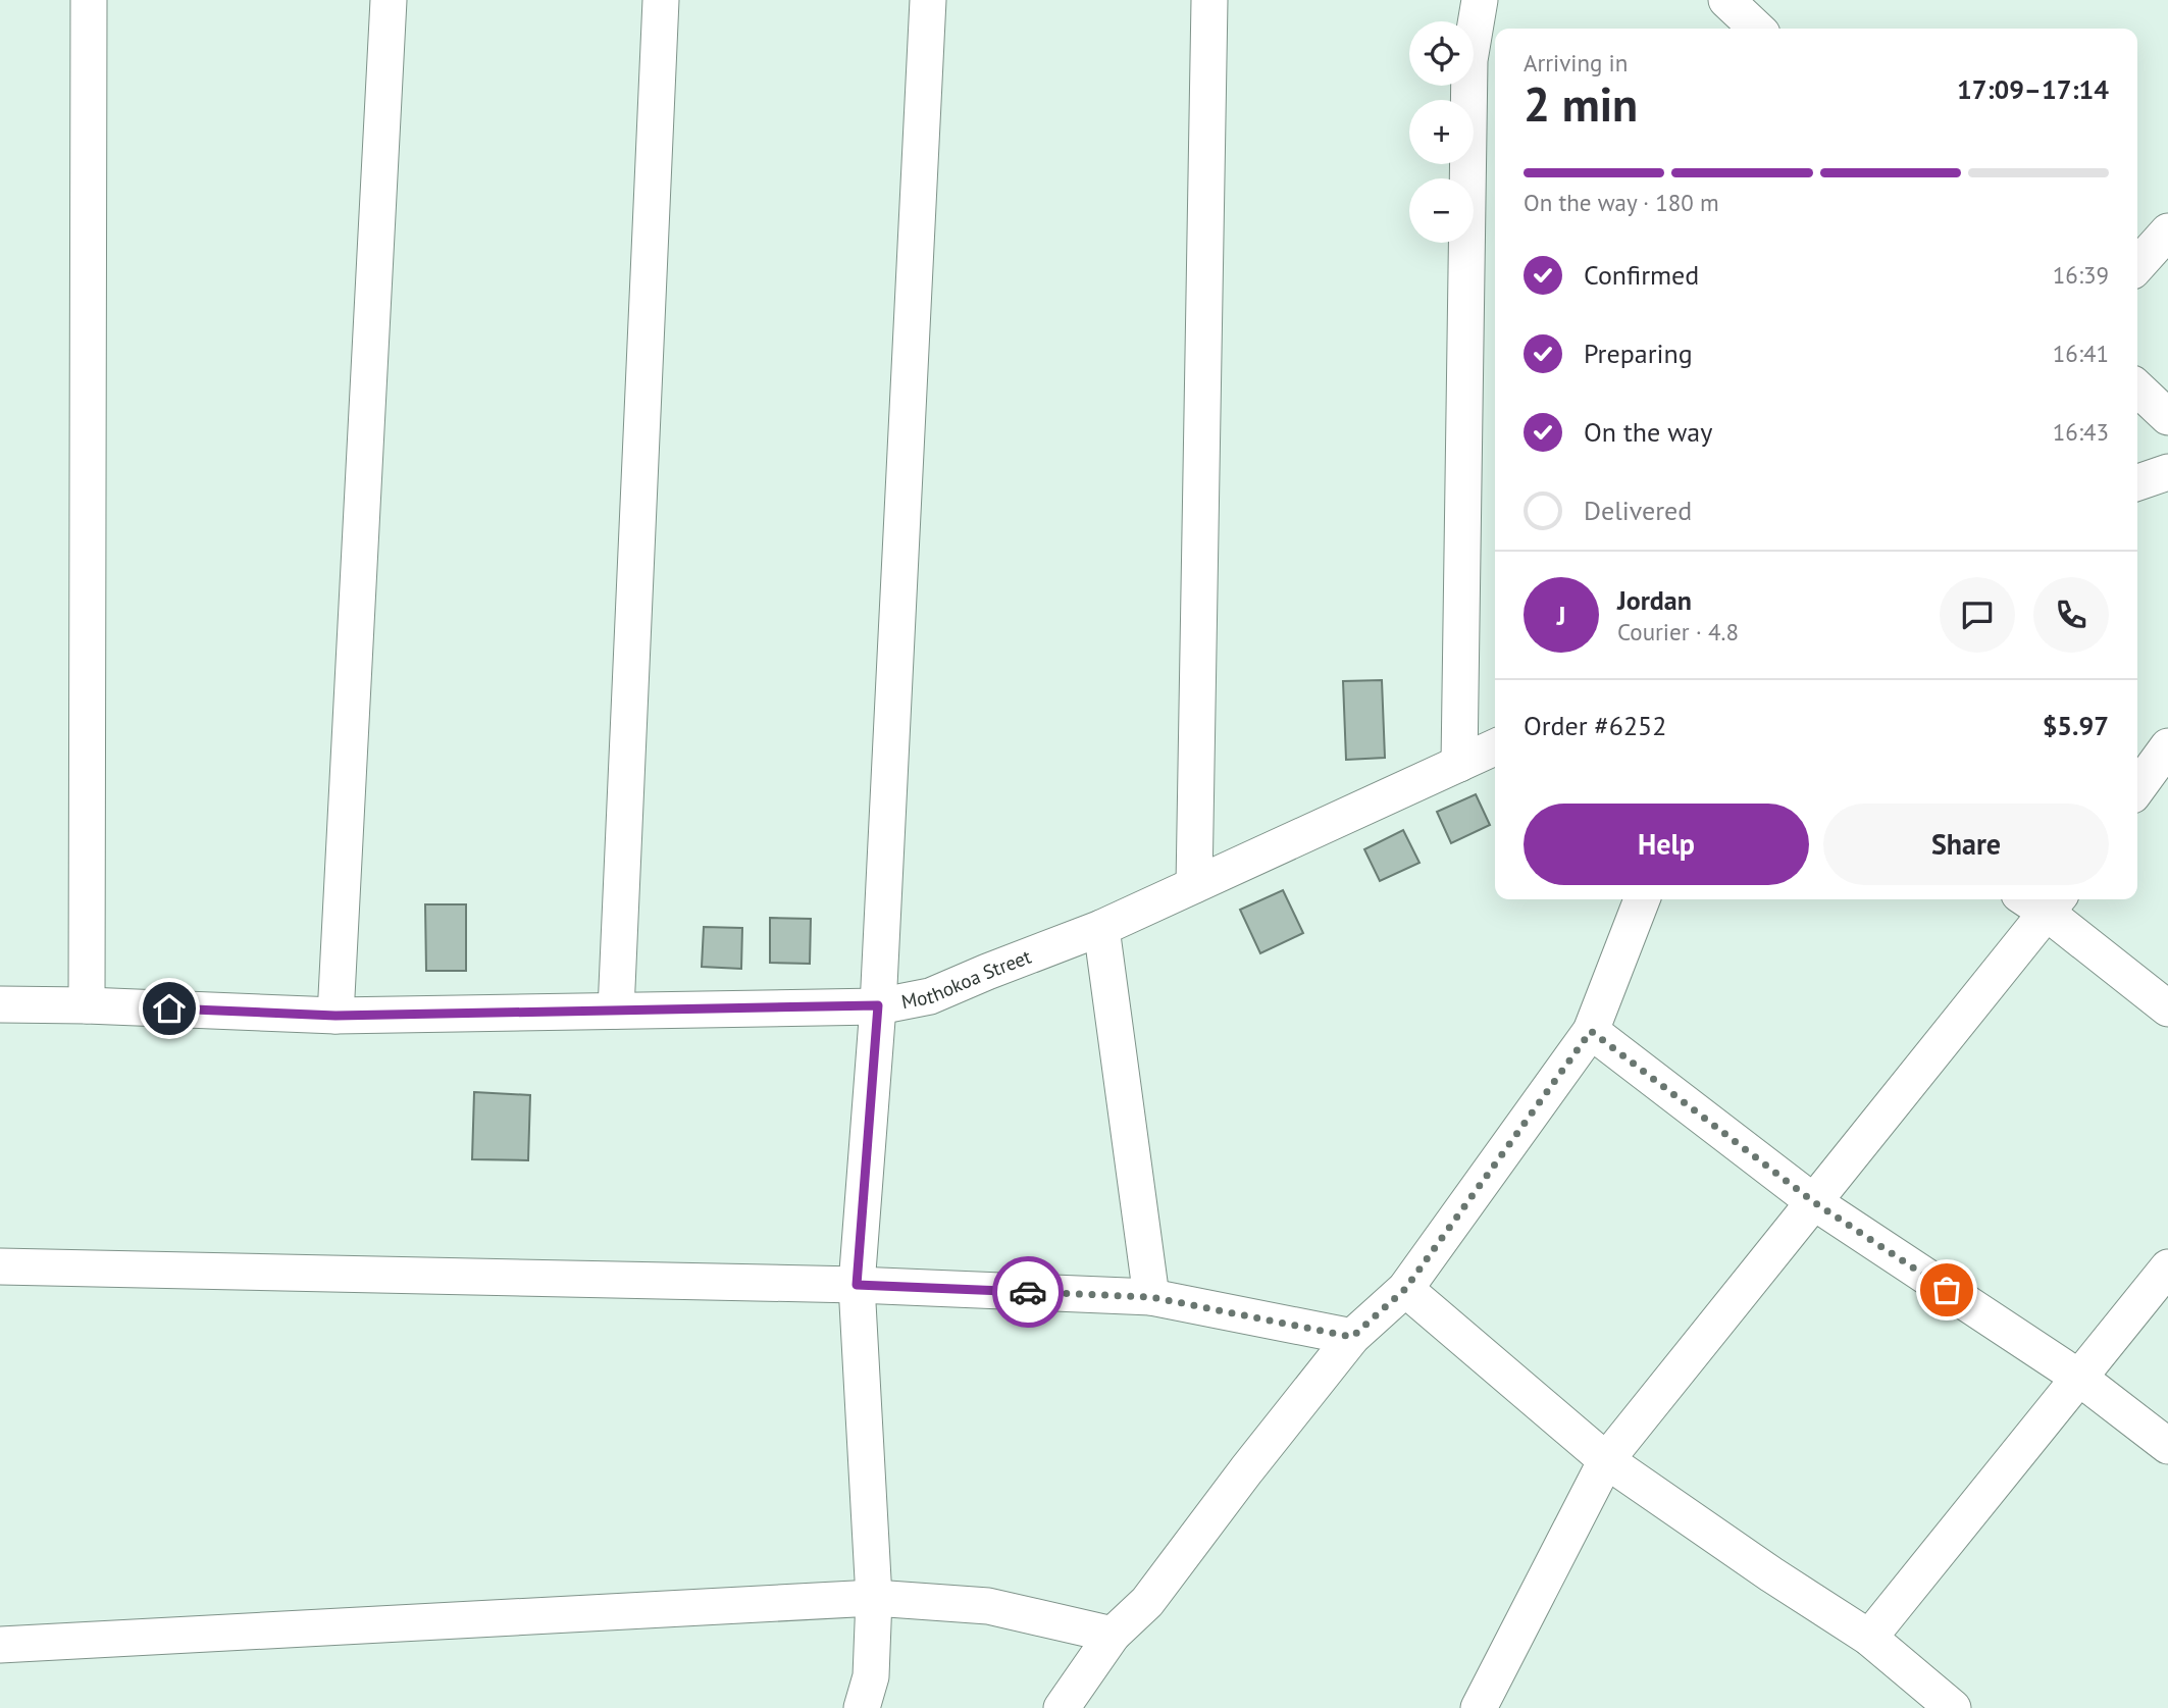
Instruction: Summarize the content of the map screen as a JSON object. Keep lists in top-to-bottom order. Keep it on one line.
{"streets":{"street":["Mothokoa Street"]},"page":{"map_buttons":["+","−"],"heading":["2 min","Arriving in","17:09–17:14"],"panel":["Jordan","Courier · 4.8","Order #6252","$5.97"],"bar":"On the way · 180 m","list":[["Confirmed","16:39"],["Preparing","16:41"],["On the way","16:43"],"Delivered"],"round":"J","buttons":["Help","Share"]}}
